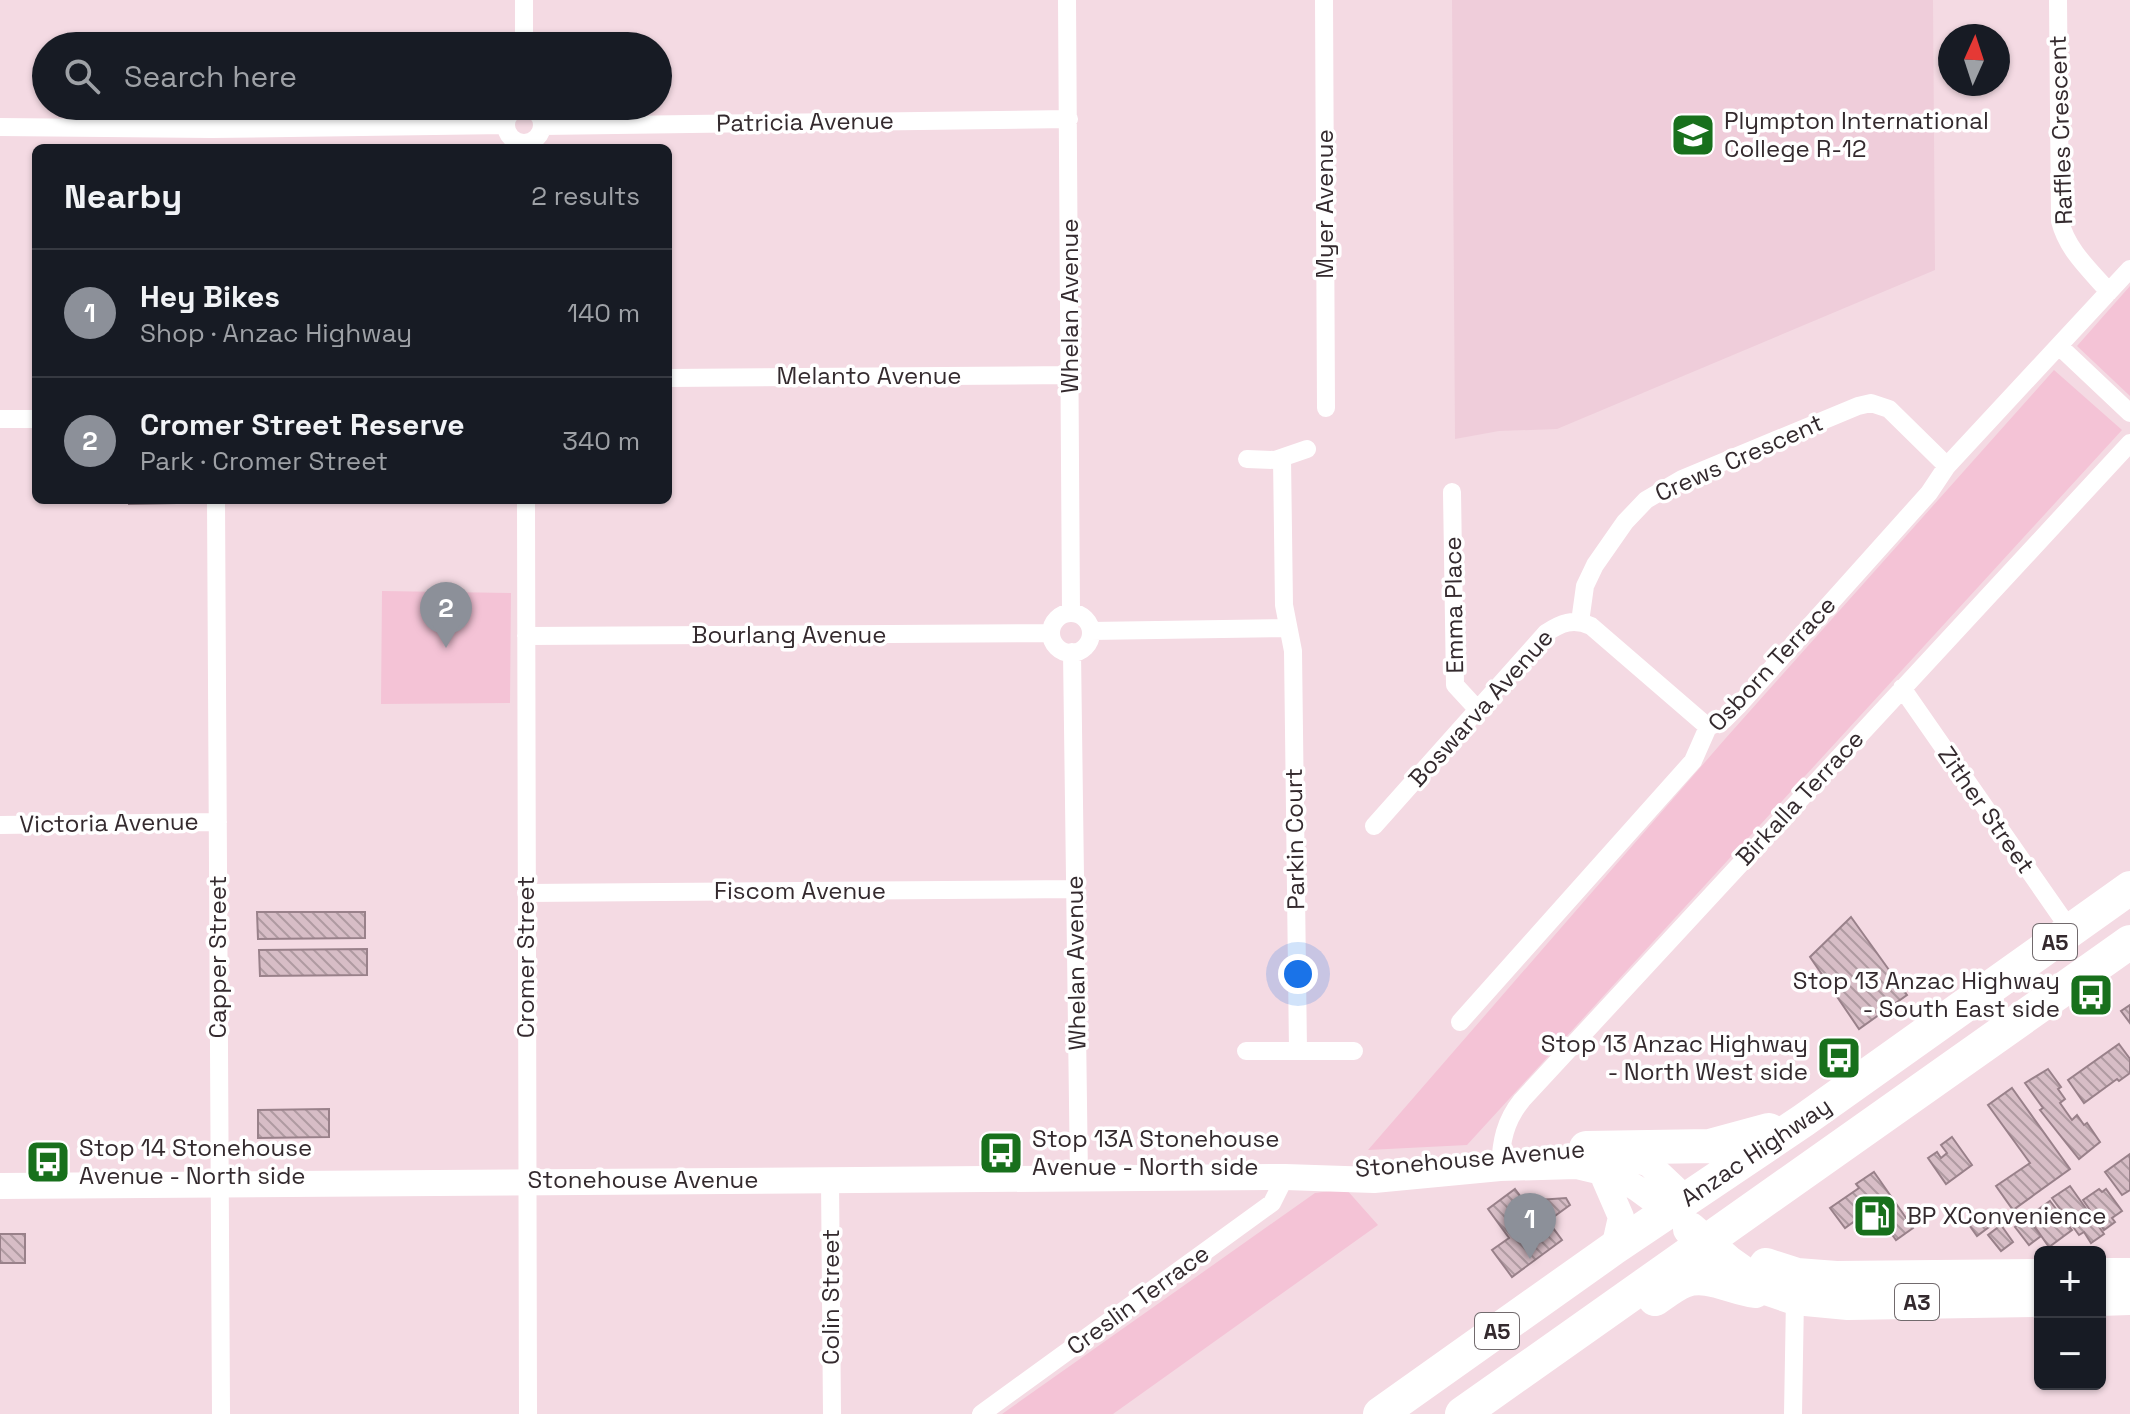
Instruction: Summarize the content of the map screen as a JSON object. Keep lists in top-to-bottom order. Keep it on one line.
{"streets":{"highway":["A5","Anzac Highway","A3"],"street":["Patricia Avenue","Raffles Crescent","Myer Avenue","Whelan Avenue","Melanto Avenue","Crews Crescent","Emma Place","Bourlang Avenue","Osborn Terrace","Boswarva Avenue","Birkalla Terrace","Zither Street","Victoria Avenue","Parkin Court","Fiscom Avenue","Capper Street","Cromer Street","Stonehouse Avenue","Colin Street","Creslin Terrace"]},"crossings":[["Patricia Avenue","Whelan Avenue"],["Raffles Crescent","Osborn Terrace"],["Whelan Avenue","Melanto Avenue"],["Whelan Avenue","Bourlang Avenue"],["Whelan Avenue","Fiscom Avenue"],["Whelan Avenue","Stonehouse Avenue"],["Crews Crescent","Osborn Terrace"],["Crews Crescent","Boswarva Avenue"],["Emma Place","Boswarva Avenue"],["Bourlang Avenue","Cromer Street"],["Osborn Terrace","Boswarva Avenue"],["Birkalla Terrace","Zither Street"],["Birkalla Terrace","Stonehouse Avenue"],["Zither Street","Anzac Highway"],["Victoria Avenue","Capper Street"],["Fiscom Avenue","Cromer Street"],["Capper Street","Stonehouse Avenue"],["Cromer Street","Stonehouse Avenue"],["Anzac Highway","Stonehouse Avenue"],["Anzac Highway","A3"],["Stonehouse Avenue","Colin Street"],["Stonehouse Avenue","Creslin Terrace"],["Stonehouse Avenue","A3"]],"places":{"school or university":["Plympton International College R-12"],"bus stop":["Stop 13 Anzac Highway - South East side","Stop 13 Anzac Highway - North West side","Stop 13A Stonehouse Avenue - North side","Stop 14 Stonehouse Avenue - North side"],"fuel station":["BP XConvenience"]},"north":"top","page":{"search":"Search here","heading":["Nearby","2 results"],"list":[{"mark":"1","name":"Hey Bikes","note":"Shop · Anzac Highway","value":"140 m"},{"mark":"2","name":"Cromer Street Reserve","note":"Park · Cromer Street","value":"340 m"}],"pins":["2","1"],"map_buttons":["+","−"]}}
